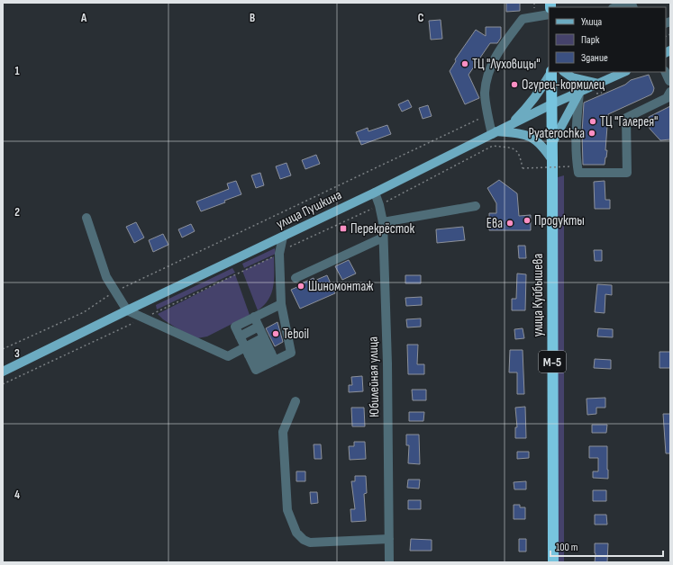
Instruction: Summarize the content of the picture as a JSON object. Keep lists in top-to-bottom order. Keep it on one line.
{"streets":{"highway":["улица Куйбышева","М-5"],"main road":["улица Пушкина"],"street":["Юбилейная улица"]},"crossings":[["улица Пушкина","улица Куйбышева"],["улица Пушкина","Юбилейная улица"]],"places":{"other":["ТЦ \"Луховицы\"","Огурец-кормилец","ТЦ \"Галерея\"","Pyaterochka","Продукты","Ева","Шиномонтаж","Teboil"],"transit":["Перекрёсток"]},"legend":["Улица","Парк","Здание"],"scale_bar":"100 m","grid":{"columns":["A","B","C"],"rows":["1","2","3","4"]}}
